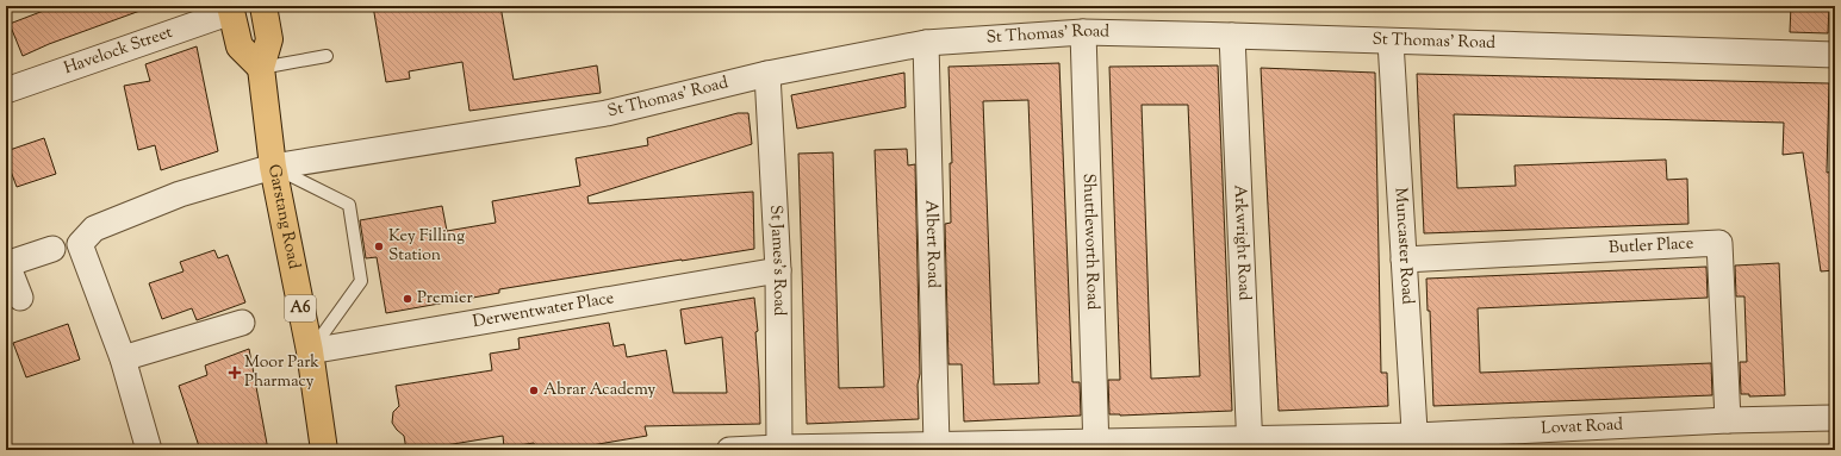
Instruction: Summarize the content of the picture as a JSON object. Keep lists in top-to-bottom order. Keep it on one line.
{"streets":{"highway":["Garstang Road","A6"],"street":["St Thomas' Road","Havelock Street","Shuttleworth Road","Arkwright Road","Albert Road","Muncaster Road","Butler Place","St James's Road","Derwentwater Place","Lovat Road"]},"crossings":[["St Thomas' Road","Garstang Road"],["St Thomas' Road","Shuttleworth Road"],["St Thomas' Road","Arkwright Road"],["St Thomas' Road","Albert Road"],["St Thomas' Road","Muncaster Road"],["St Thomas' Road","St James's Road"],["Garstang Road","Derwentwater Place"],["Shuttleworth Road","Lovat Road"],["Arkwright Road","Lovat Road"],["Albert Road","Lovat Road"],["Muncaster Road","Butler Place"],["Muncaster Road","Lovat Road"],["Butler Place","Lovat Road"],["St James's Road","Derwentwater Place"],["St James's Road","Lovat Road"]],"places":{"other":["Key Filling Station","Premier","Abrar Academy"],"health":["Moor Park Pharmacy"]}}
